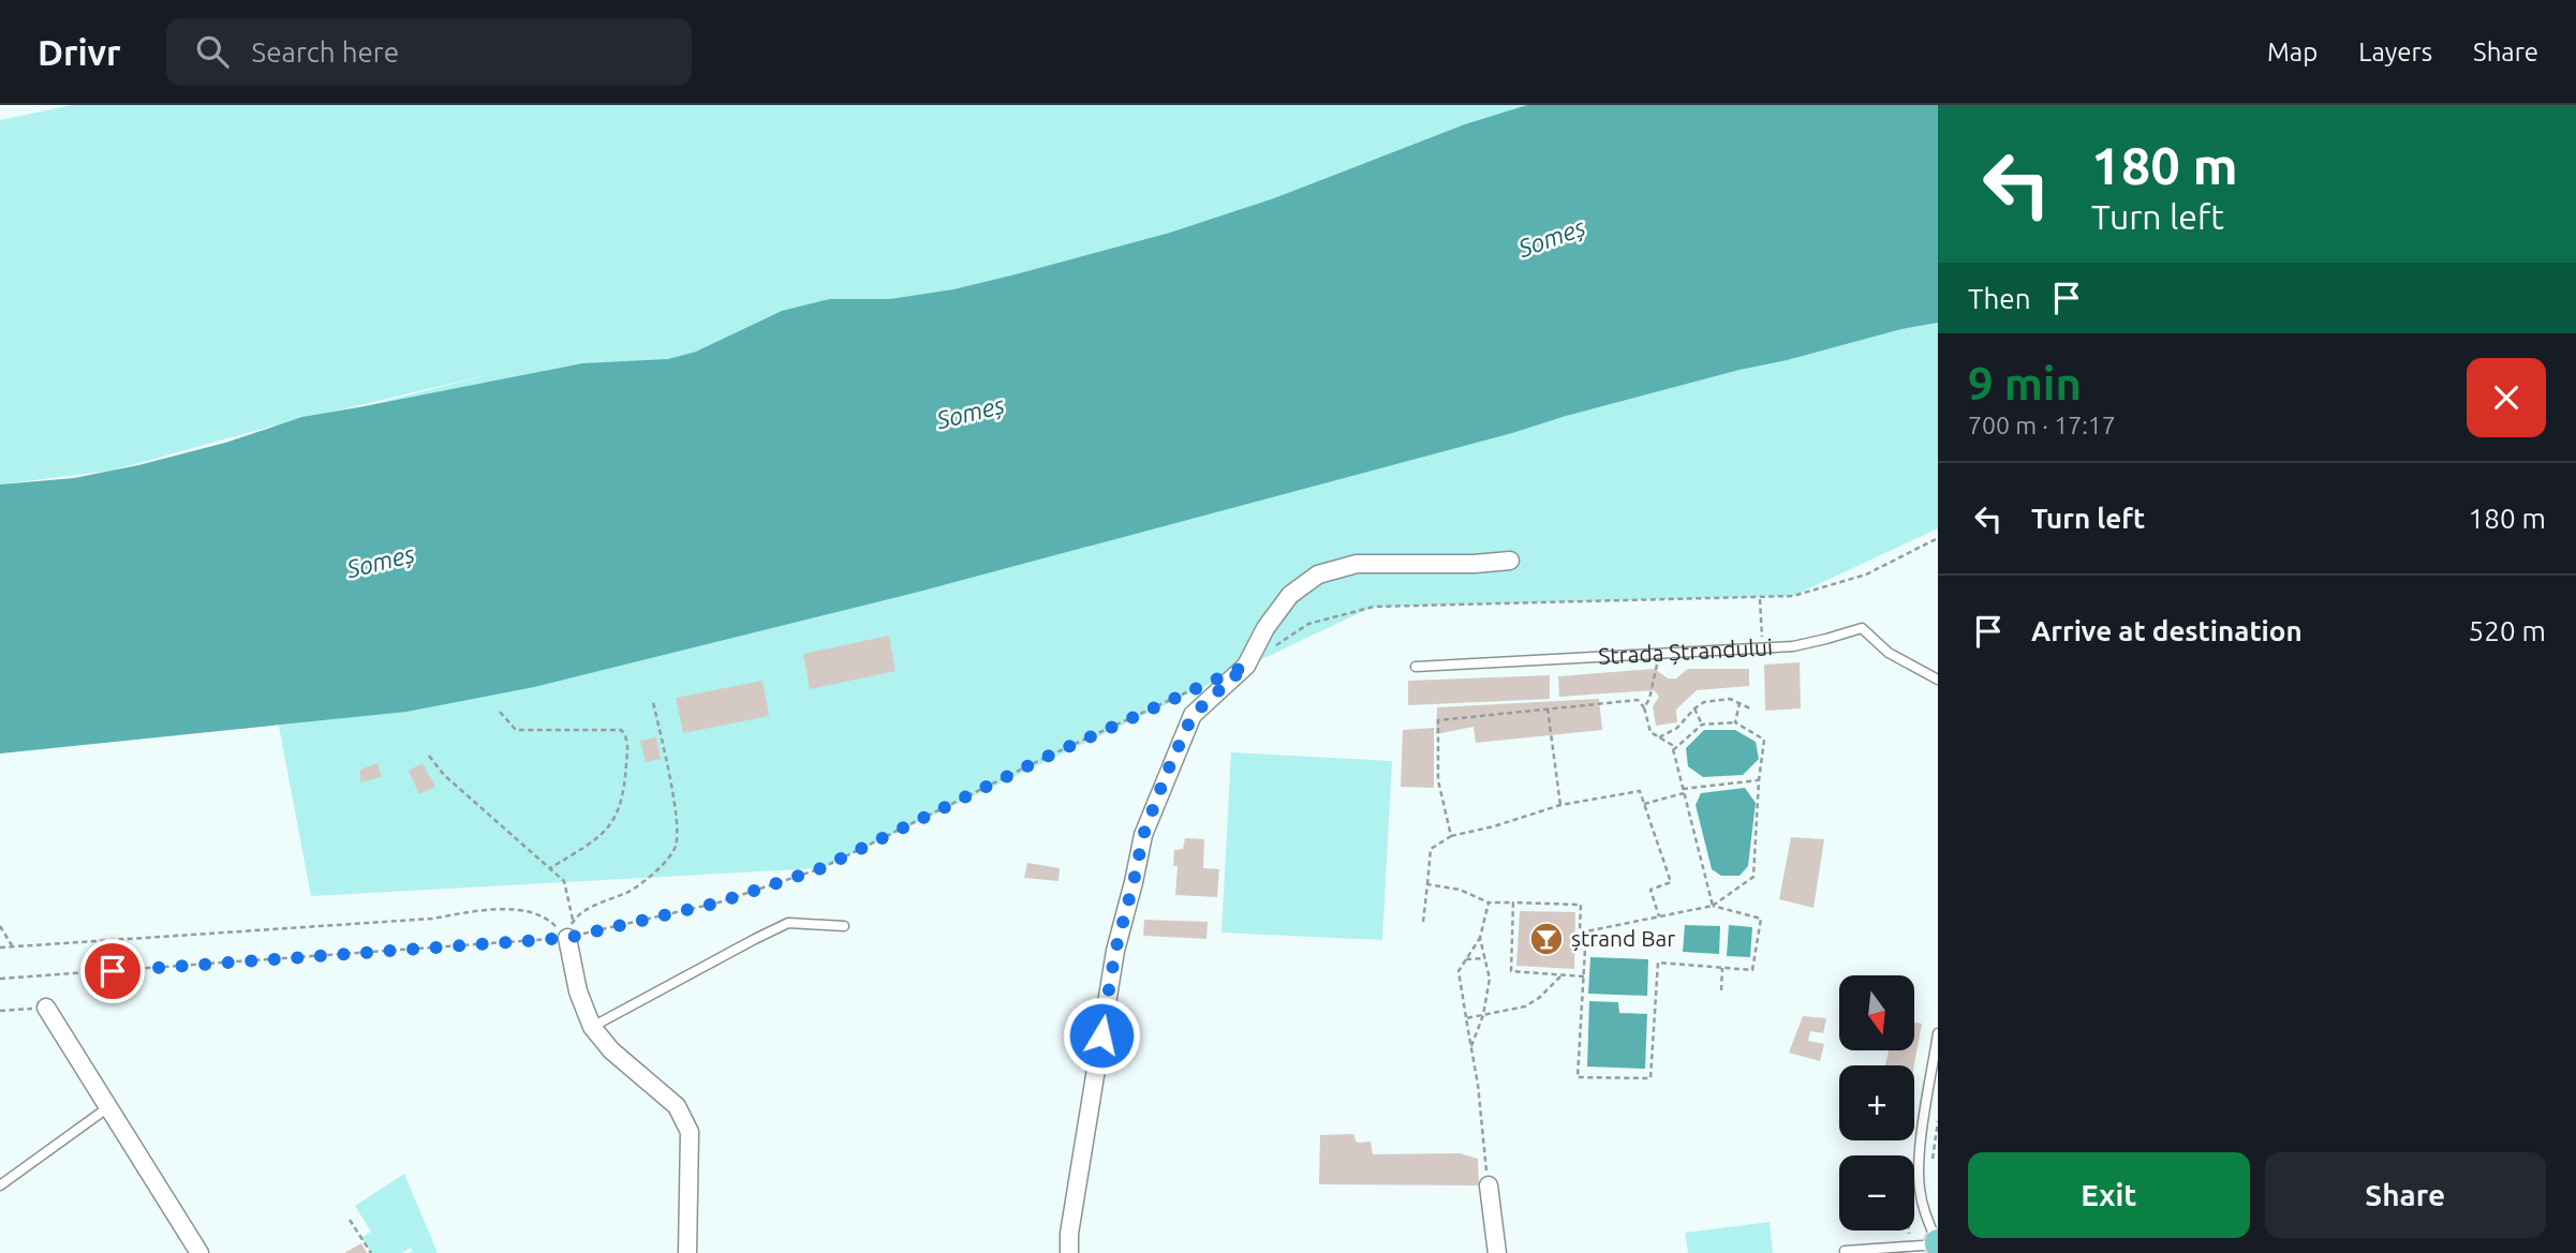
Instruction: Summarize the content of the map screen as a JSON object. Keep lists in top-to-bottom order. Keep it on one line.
{"streets":{"lane":["Strada Ștrandului"]},"water":["Someș"],"places":{"bar":["ștrand Bar"]},"north":"bottom","page":{"header":"Drivr","search":"Search here","nav":["Map","Layers","Share"],"turn":["180 m","Turn left"],"then":"Then","heading":["9 min","700 m · 17:17"],"list":[{"name":"Turn left","value":"180 m"},{"name":"Arrive at destination","value":"520 m"}],"map_buttons":["+","−"],"buttons":["Exit","Share"]}}
